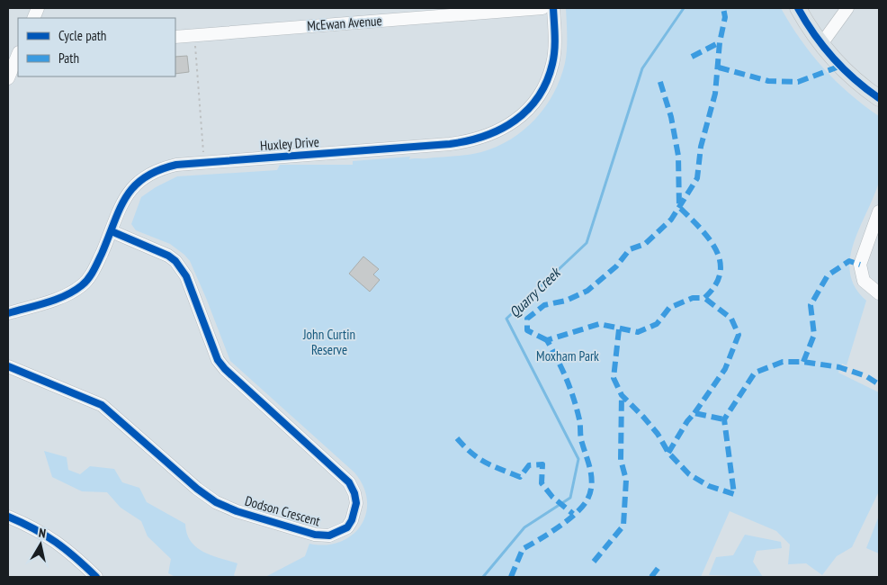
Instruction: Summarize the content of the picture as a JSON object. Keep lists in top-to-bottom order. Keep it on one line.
{"streets":{"street":["McEwan Avenue","Huxley Drive","Dodson Crescent"]},"crossings":[["Huxley Drive","Dodson Crescent"]],"water":["Quarry Creek"],"parks":["John Curtin Reserve","Moxham Park"],"legend":["Cycle path","Path"],"north":"top"}
